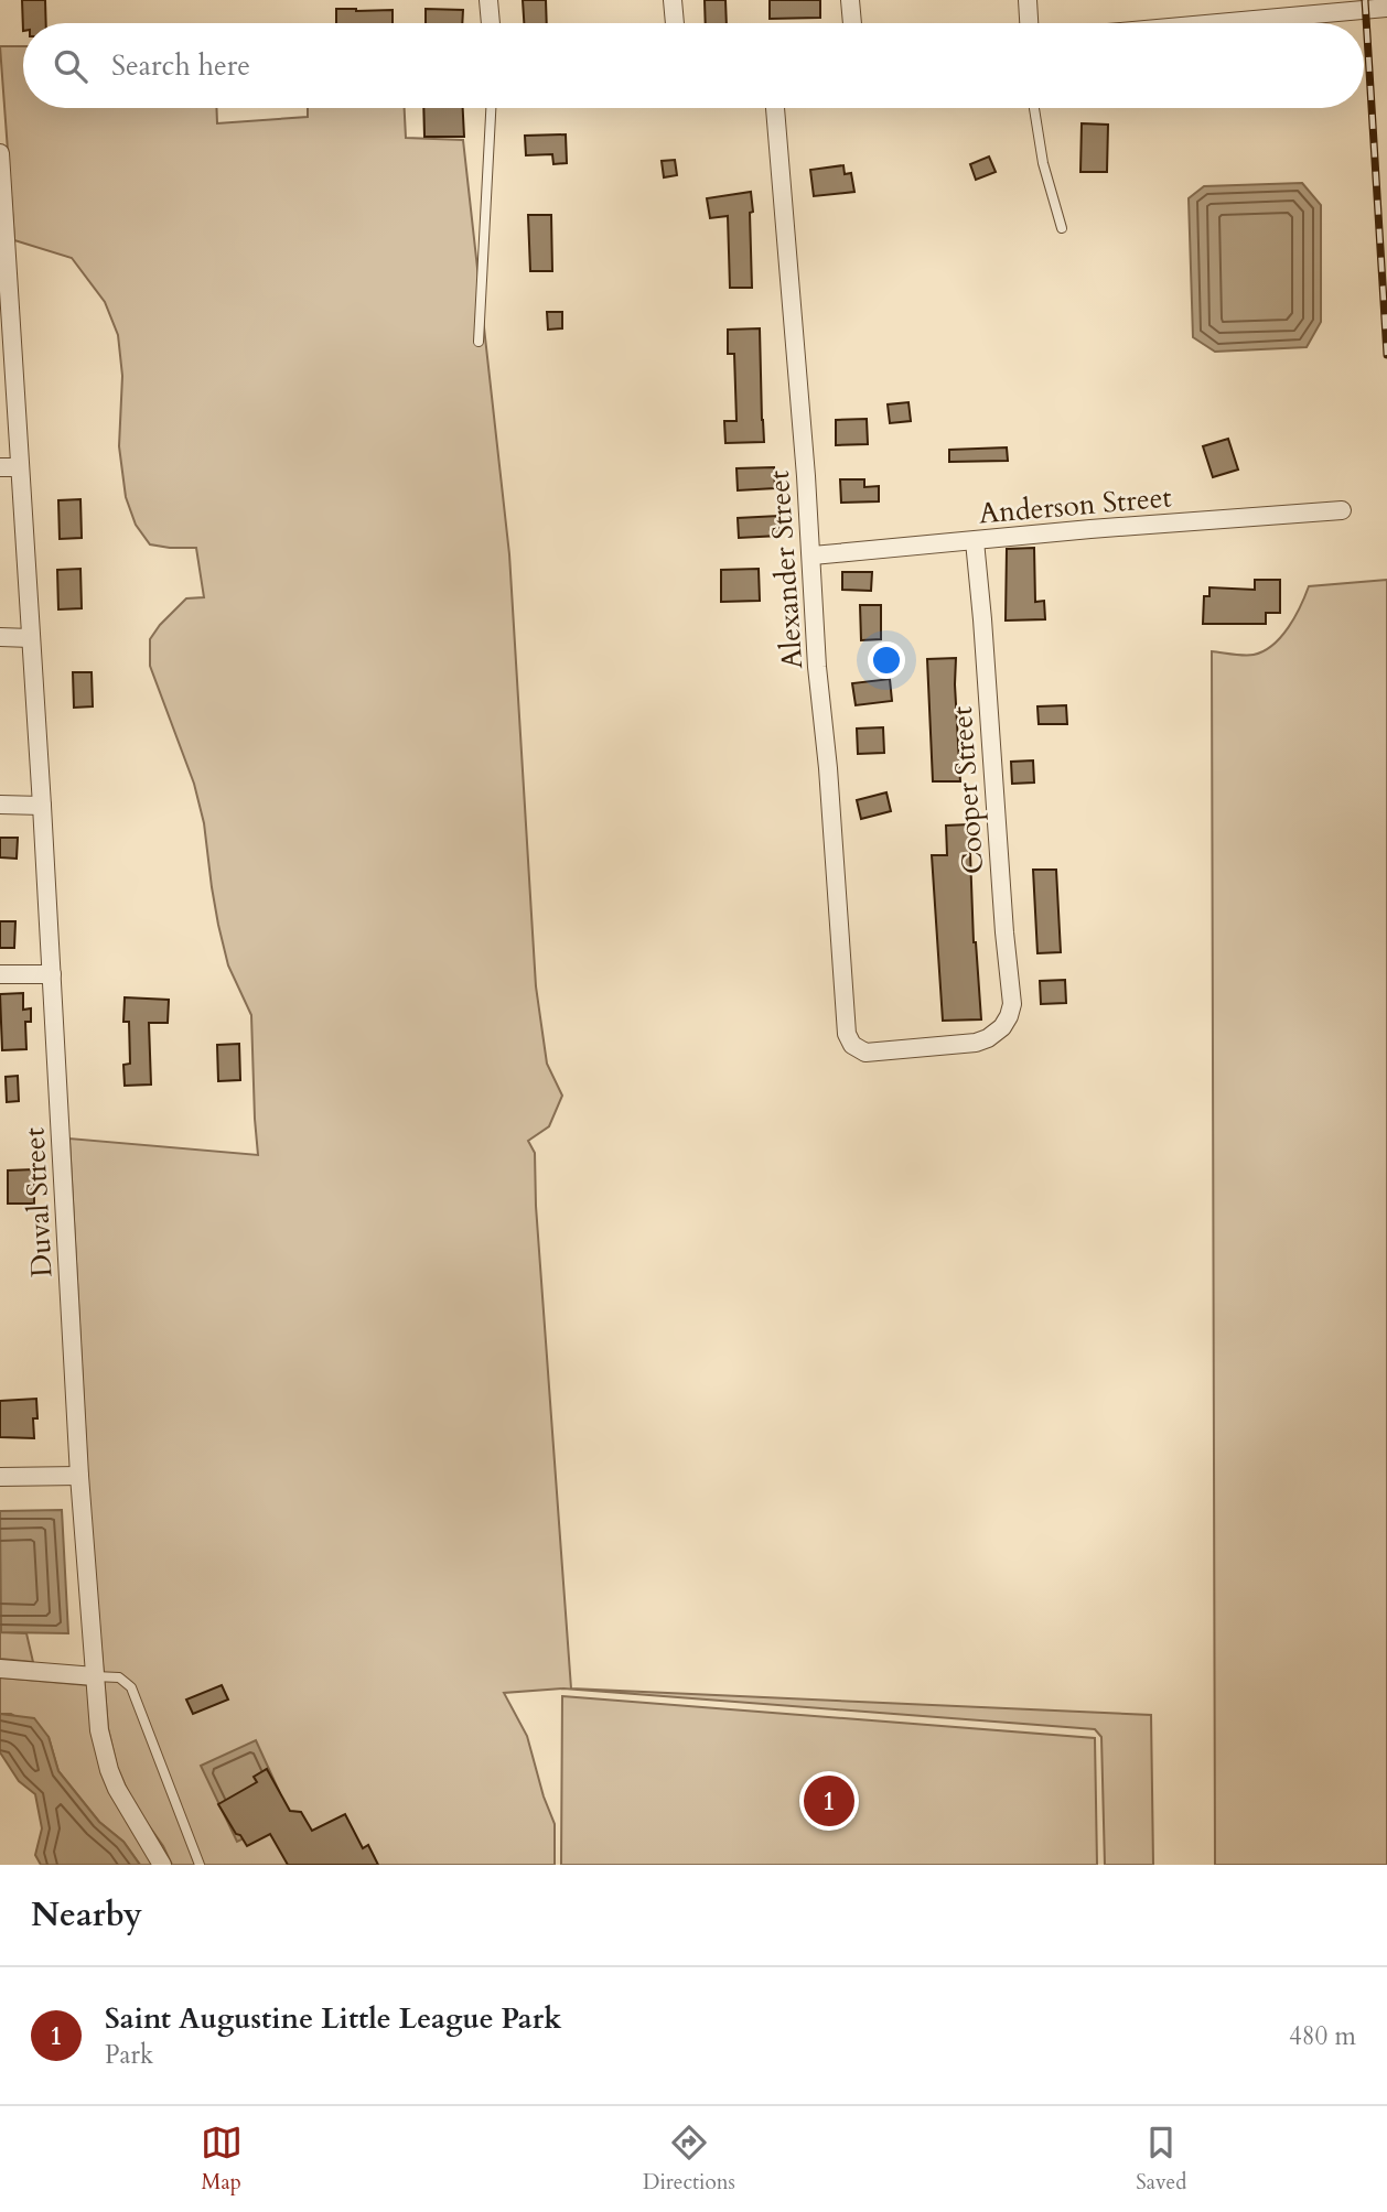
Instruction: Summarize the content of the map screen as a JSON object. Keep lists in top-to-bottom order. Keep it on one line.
{"streets":{"street":["Anderson Street","Alexander Street","Cooper Street","Duval Street"]},"crossings":[["Anderson Street","Alexander Street"],["Anderson Street","Cooper Street"],["Alexander Street","Cooper Street"]],"page":{"search":"Search here","pins":"1","heading":"Nearby","list":[{"mark":"1","name":"Saint Augustine Little League Park","note":"Park","value":"480 m"}],"nav":["Map","Directions","Saved"]}}
